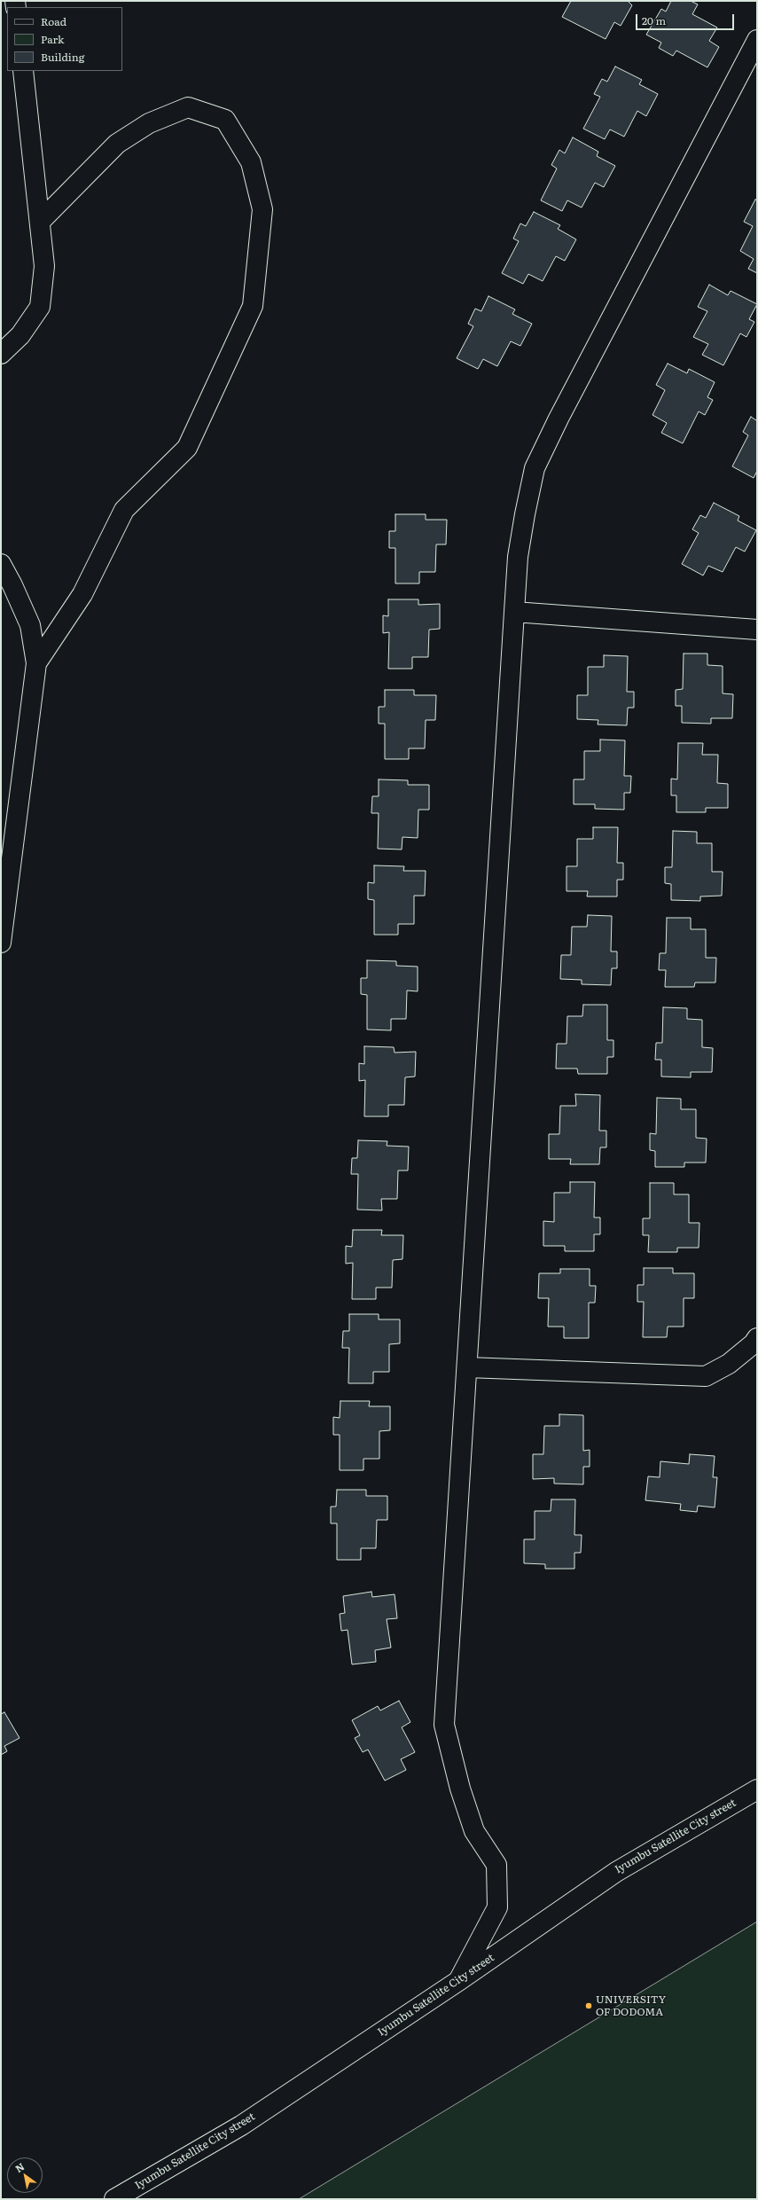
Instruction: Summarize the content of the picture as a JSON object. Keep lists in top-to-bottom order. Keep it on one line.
{"streets":{"street":["Iyumbu Satellite City street"]},"places":["UNIVERSITY OF DODOMA"],"legend":["Road","Park","Building"],"scale_bar":"20 m","north":"top left"}
